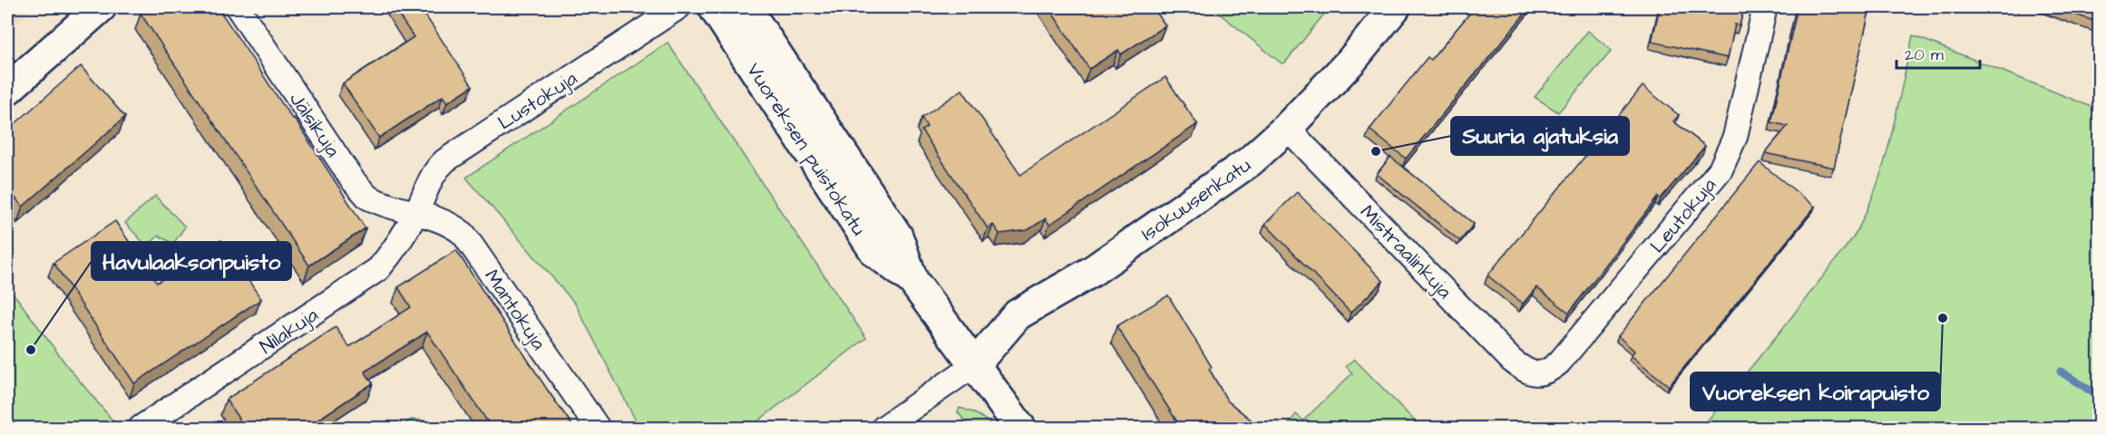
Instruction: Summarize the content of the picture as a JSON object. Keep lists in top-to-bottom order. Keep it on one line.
{"streets":{"main road":["Vuoreksen puistokatu","Isokuusenkatu"],"street":["Lustokuja","Jälsikuja","Leutokuja","Mistraalinkuja","Mantokuja","Nilakuja"]},"crossings":[["Lustokuja","Jälsikuja"],["Lustokuja","Mantokuja"],["Lustokuja","Nilakuja"],["Jälsikuja","Mantokuja"],["Jälsikuja","Nilakuja"],["Vuoreksen puistokatu","Isokuusenkatu"],["Isokuusenkatu","Mistraalinkuja"],["Leutokuja","Mistraalinkuja"],["Mantokuja","Nilakuja"]],"places":["Suuria ajatuksia","Vuoreksen koirapuisto","Havulaaksonpuisto"],"scale_bar":"20 m"}
